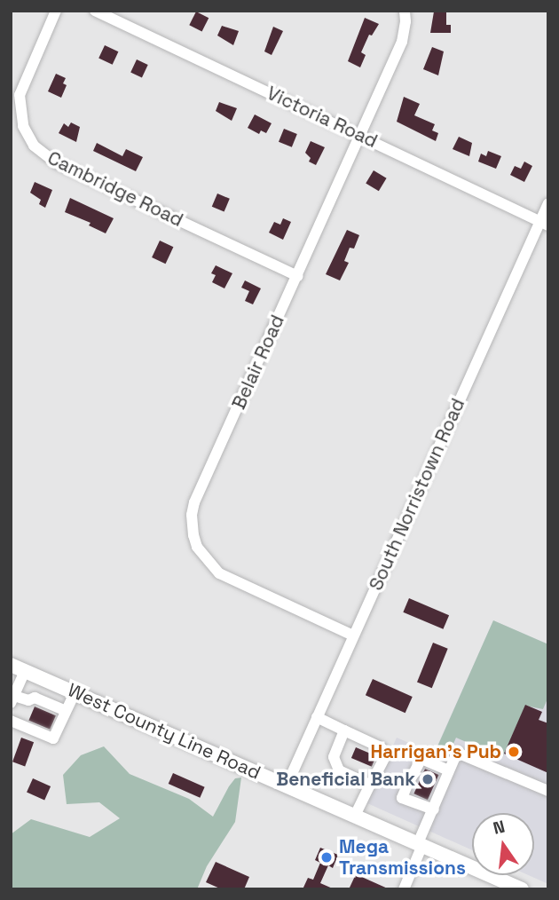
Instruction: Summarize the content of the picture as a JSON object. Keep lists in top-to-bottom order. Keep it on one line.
{"streets":{"main road":["West County Line Road"],"street":["Victoria Road","Cambridge Road","Belair Road","South Norristown Road"]},"crossings":[["Victoria Road","Belair Road"],["Victoria Road","South Norristown Road"],["Cambridge Road","Belair Road"],["Belair Road","South Norristown Road"],["South Norristown Road","West County Line Road"]],"places":["Harrigan's Pub","Beneficial Bank","Mega Transmissions"],"north":"top"}
